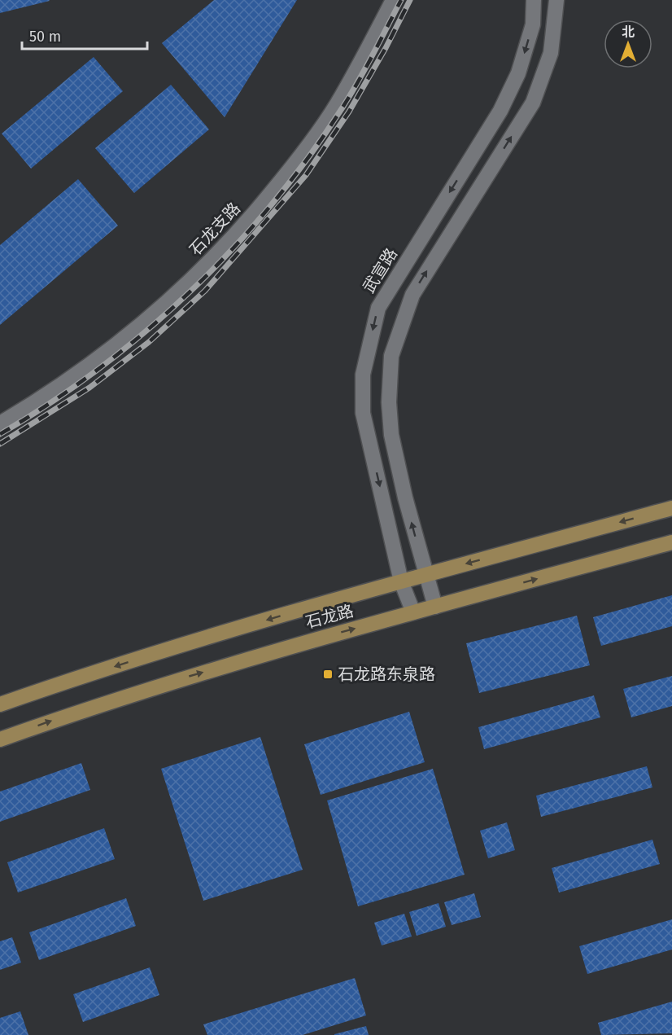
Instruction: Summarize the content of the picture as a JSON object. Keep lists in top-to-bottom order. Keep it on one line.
{"streets":{"main road":["石龙路"],"street":["石龙支路","武宣路"]},"crossings":[["武宣路","石龙路"]],"places":{"transit":["石龙路东泉路"]},"scale_bar":"50 m","north":"top"}
